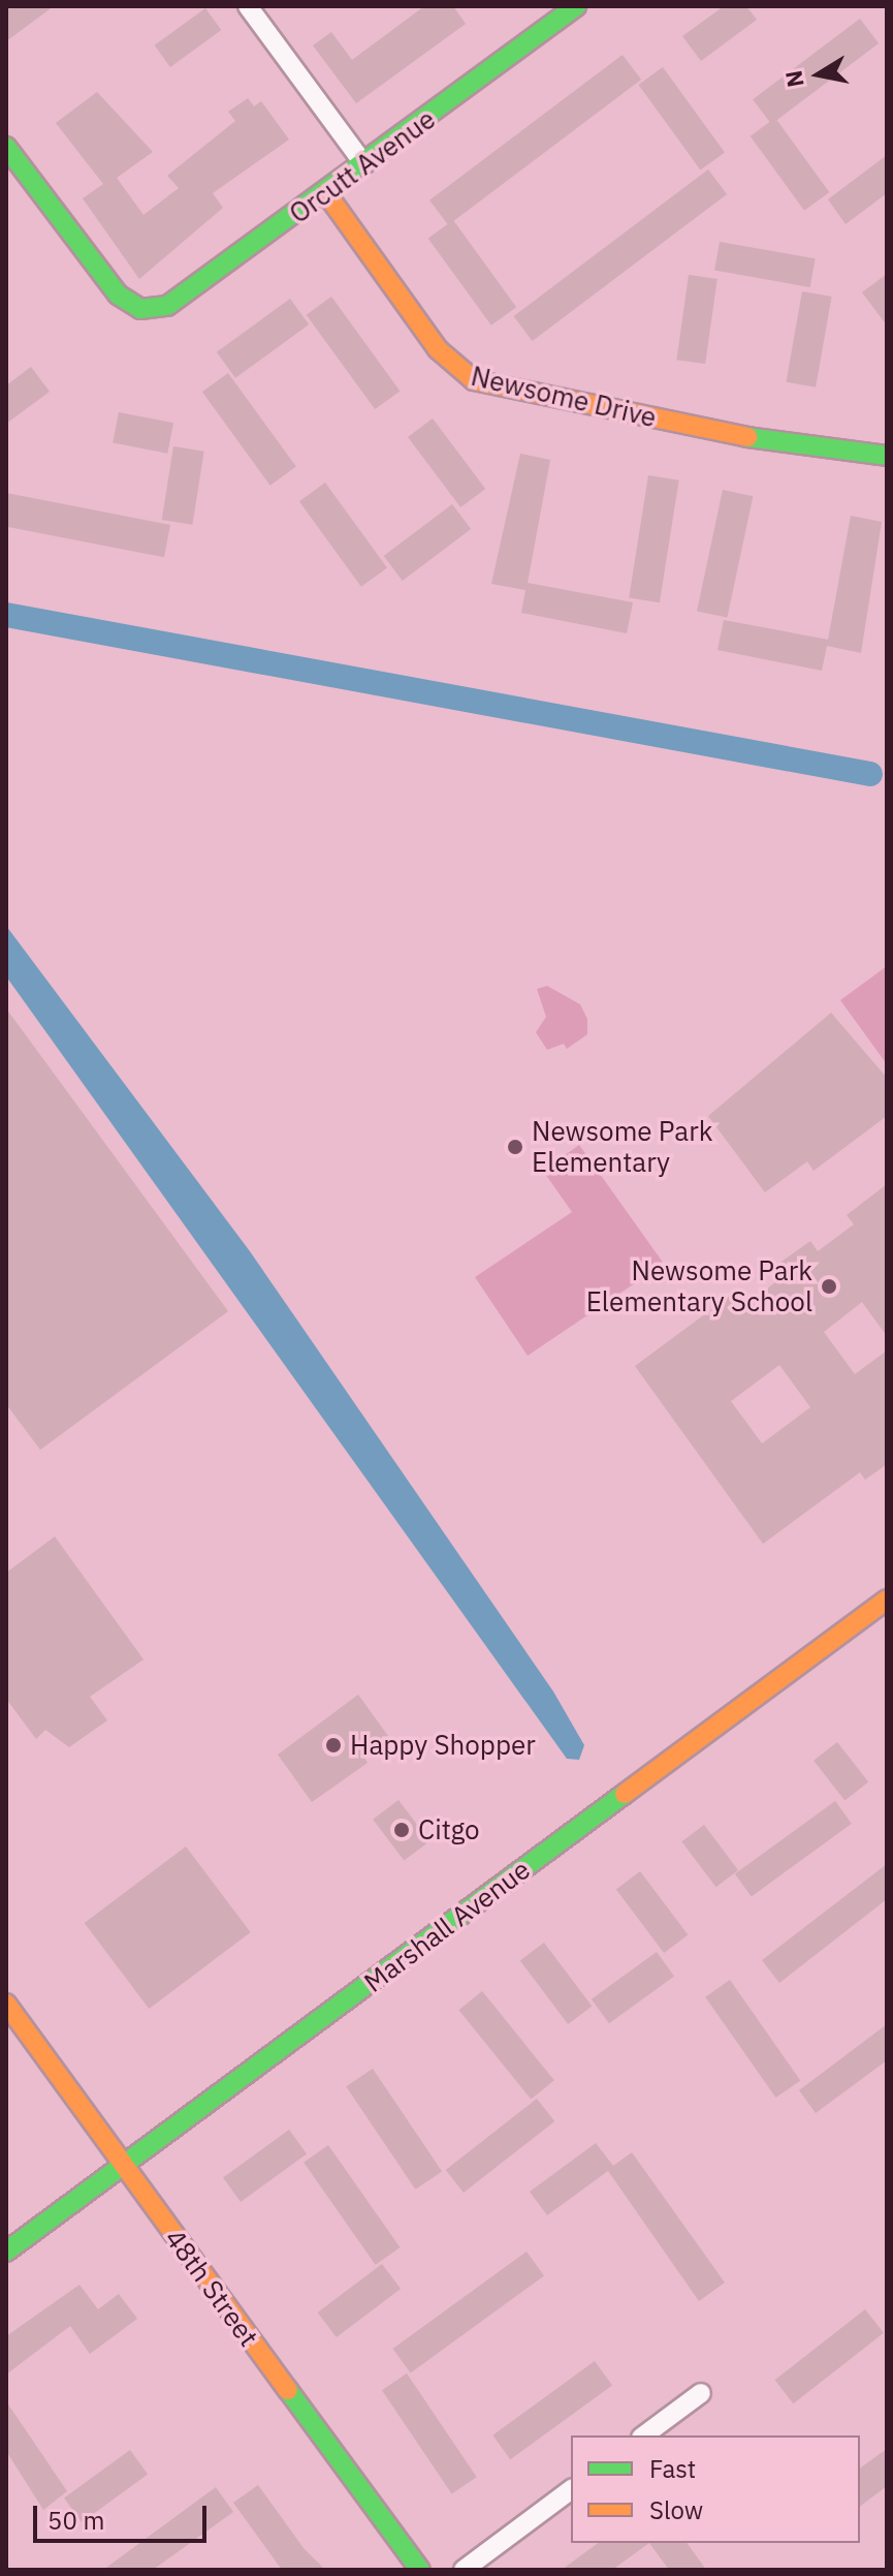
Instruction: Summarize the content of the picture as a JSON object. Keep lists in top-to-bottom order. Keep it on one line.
{"streets":{"street":["Orcutt Avenue","Newsome Drive","Marshall Avenue","48th Street"]},"crossings":[["Orcutt Avenue","Newsome Drive"],["Marshall Avenue","48th Street"]],"places":["Newsome Park Elementary","Newsome Park Elementary School","Happy Shopper","Citgo"],"legend":["Fast","Slow"],"scale_bar":"50 m","north":"left"}
